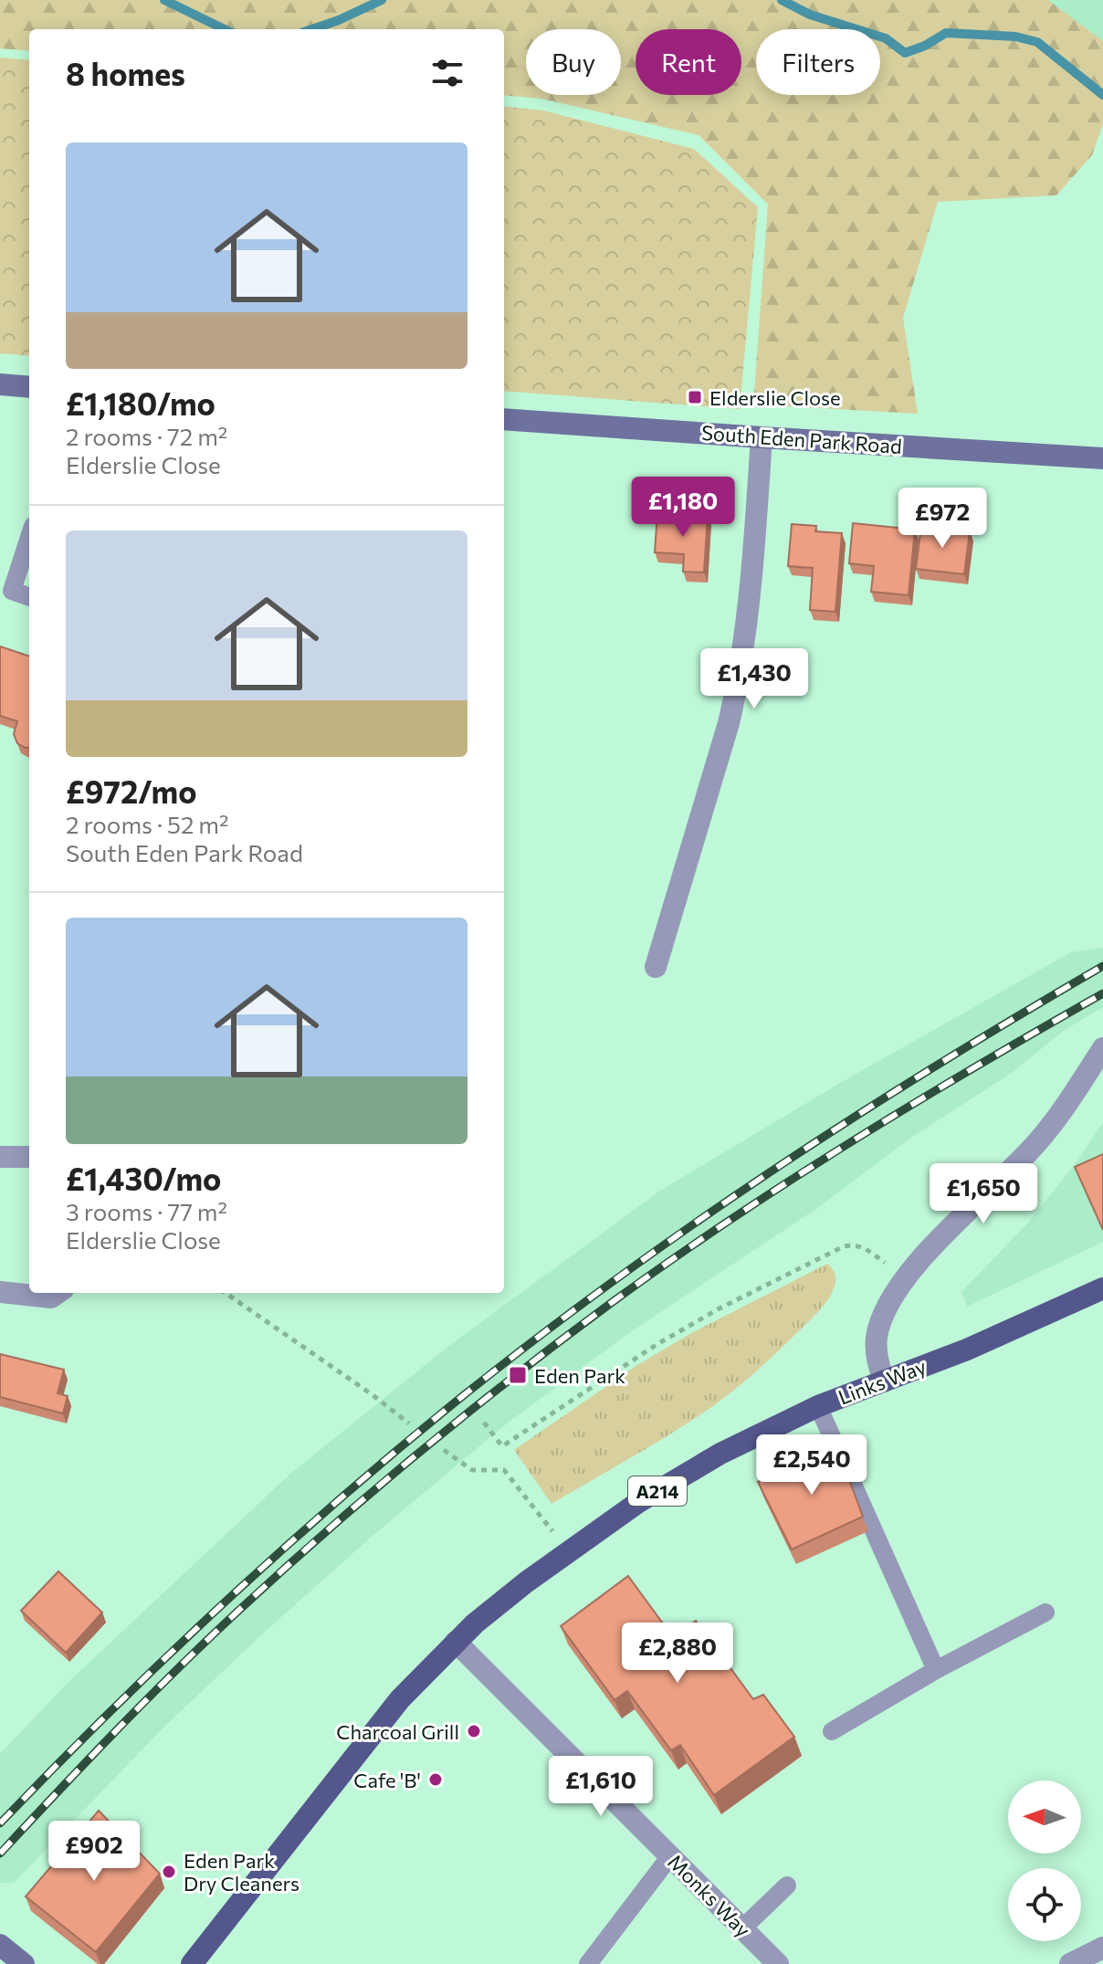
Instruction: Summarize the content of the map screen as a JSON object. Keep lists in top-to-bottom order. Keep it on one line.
{"streets":{"main road":["South Eden Park Road","Links Way","A214"],"street":["Monks Way"]},"crossings":[["Links Way","A214"],["Links Way","Monks Way"],["A214","Monks Way"]],"places":{"transit":["Elderslie Close","Eden Park"],"other":["Charcoal Grill","Cafe 'B'","Eden Park Dry Cleaners"]},"north":"left","page":{"chip":["Buy","Rent","Filters"],"heading":"8 homes","list":[{"name":"£1,180/mo","note":"2 rooms · 72 m² · Elderslie Close"},{"name":"£972/mo","note":"2 rooms · 52 m² · South Eden Park Road"},{"name":"£1,430/mo","note":"3 rooms · 77 m² · Elderslie Close"}],"price":["£1,180","£972","£1,430","£1,650","£2,540","£2,880","£1,610","£902"]}}
